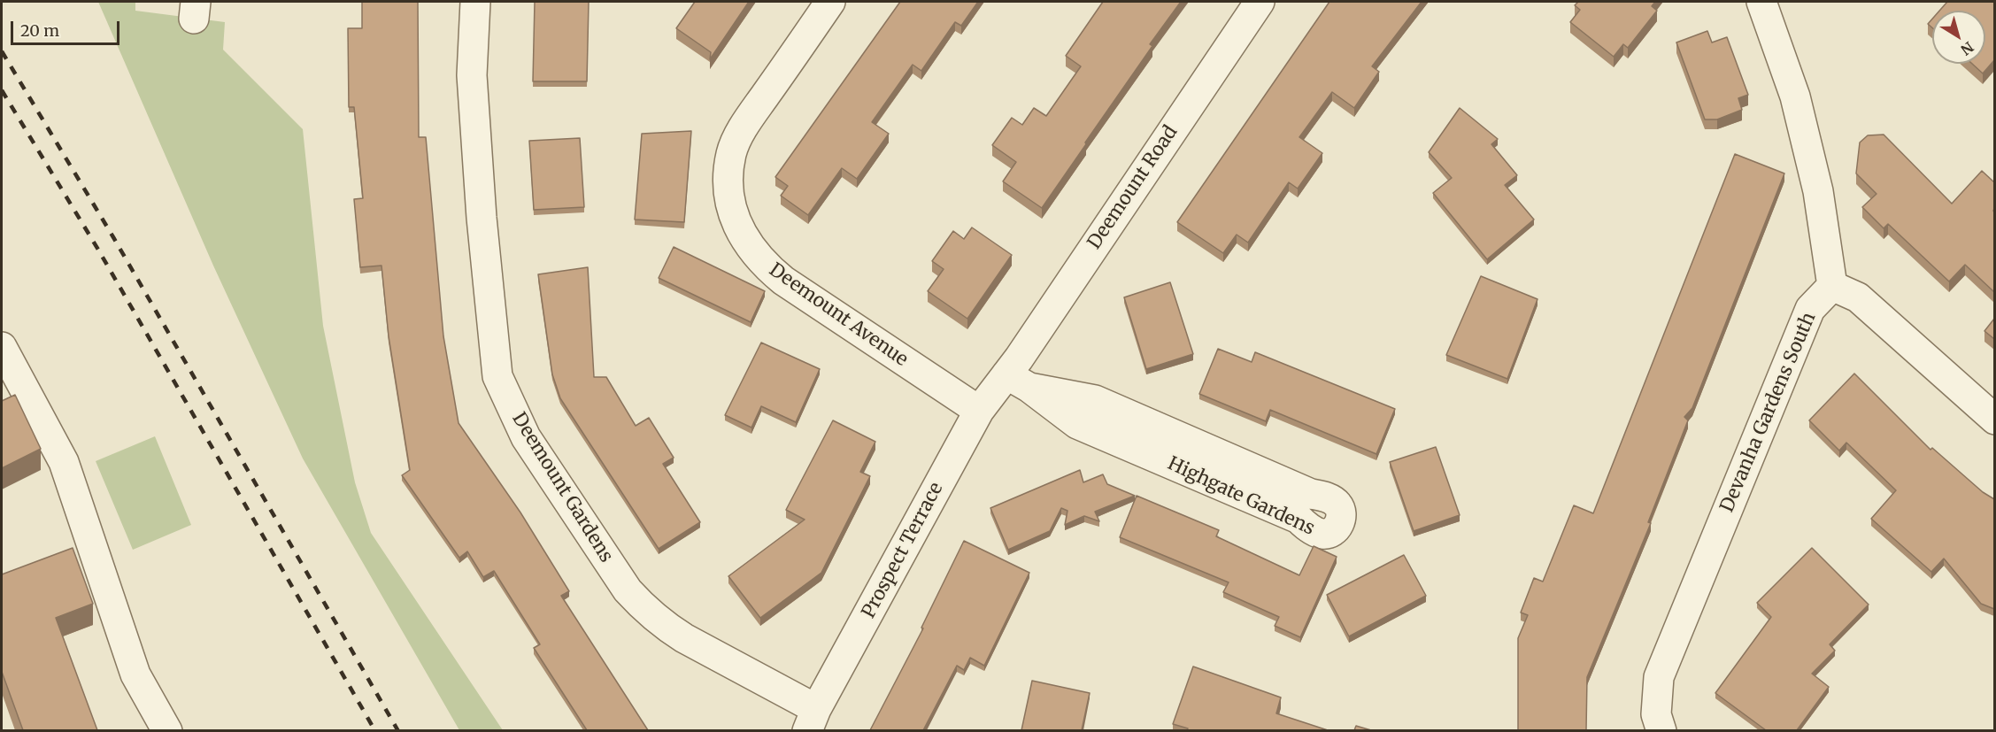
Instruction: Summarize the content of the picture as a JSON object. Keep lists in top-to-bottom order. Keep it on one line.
{"streets":{"street":["Deemount Road","Deemount Avenue","Devanha Gardens South","Deemount Gardens","Highgate Gardens","Prospect Terrace"]},"crossings":[["Deemount Road","Highgate Gardens"],["Deemount Road","Prospect Terrace"],["Deemount Avenue","Prospect Terrace"],["Deemount Gardens","Prospect Terrace"],["Highgate Gardens","Prospect Terrace"]],"scale_bar":"20 m","north":"bottom right"}
